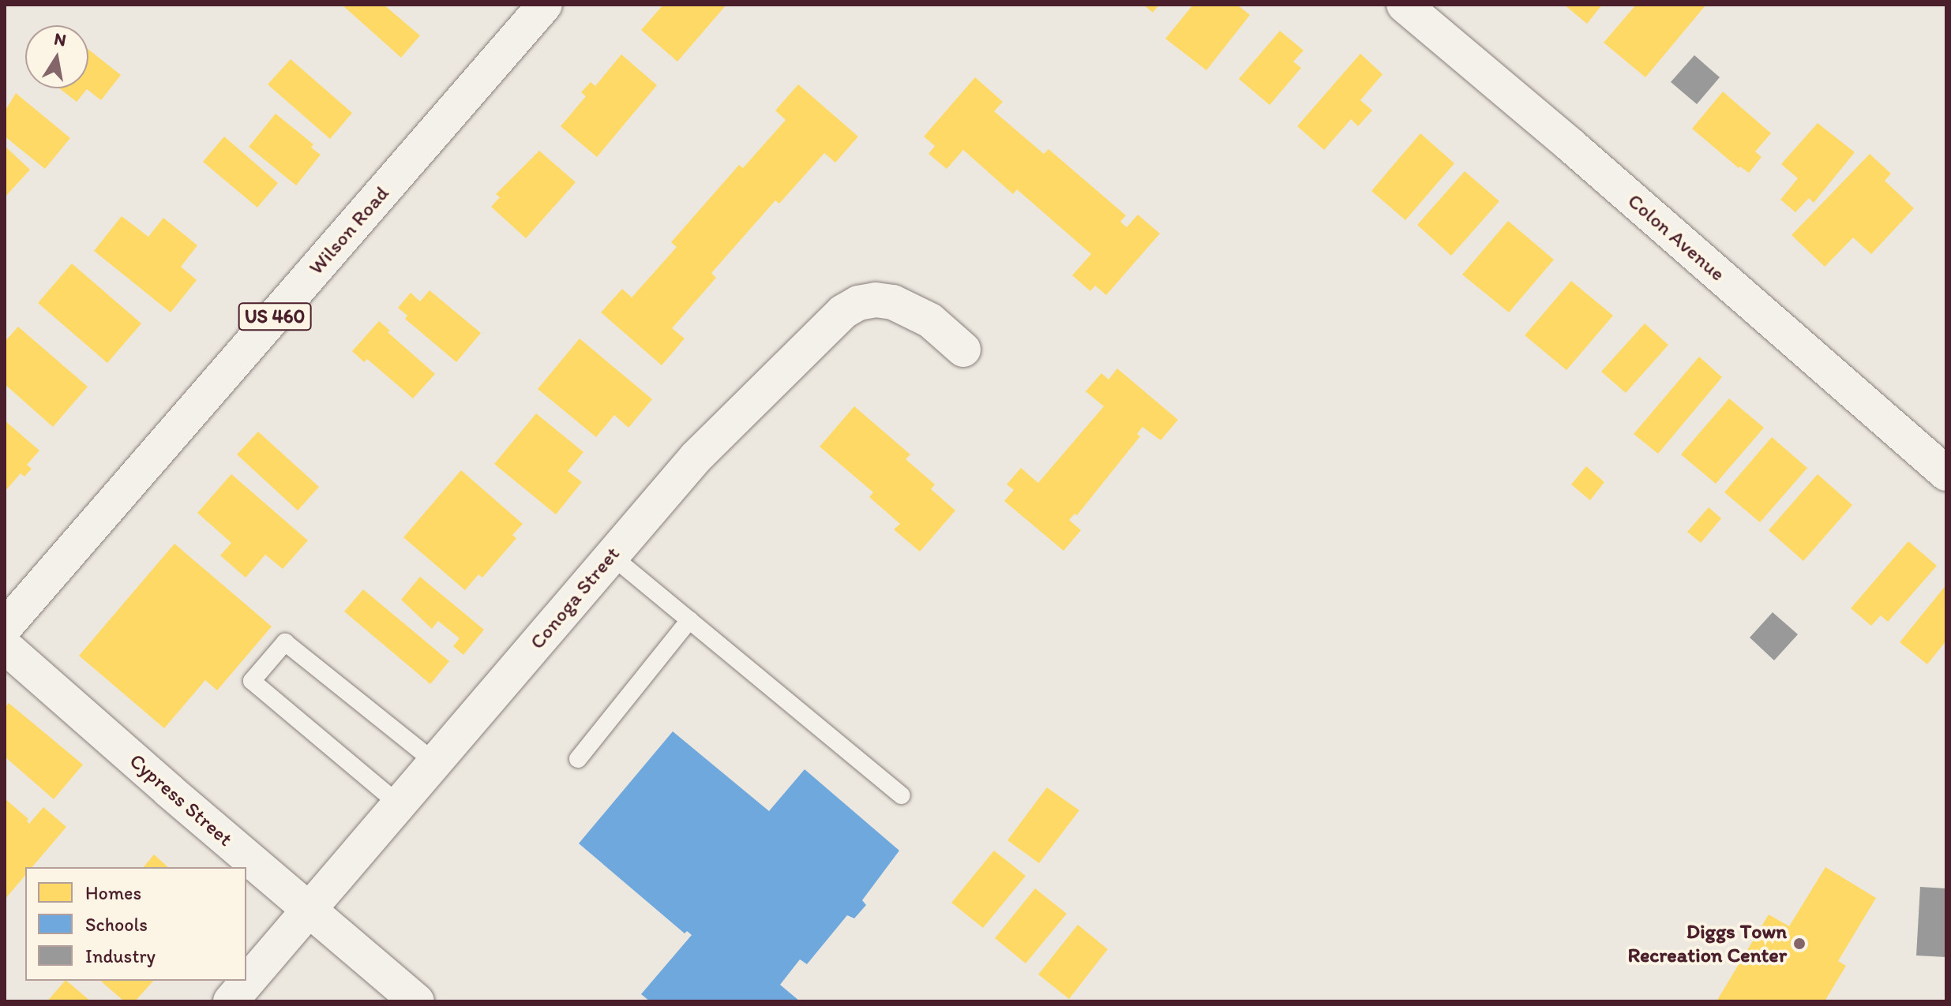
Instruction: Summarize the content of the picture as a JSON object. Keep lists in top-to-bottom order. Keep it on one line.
{"streets":{"street":["Wilson Road","Colon Avenue","US 460","Conoga Street","Cypress Street"]},"crossings":[["Conoga Street","Cypress Street"]],"places":["Diggs Town Recreation Center"],"legend":["Homes","Schools","Industry"],"north":"top"}
